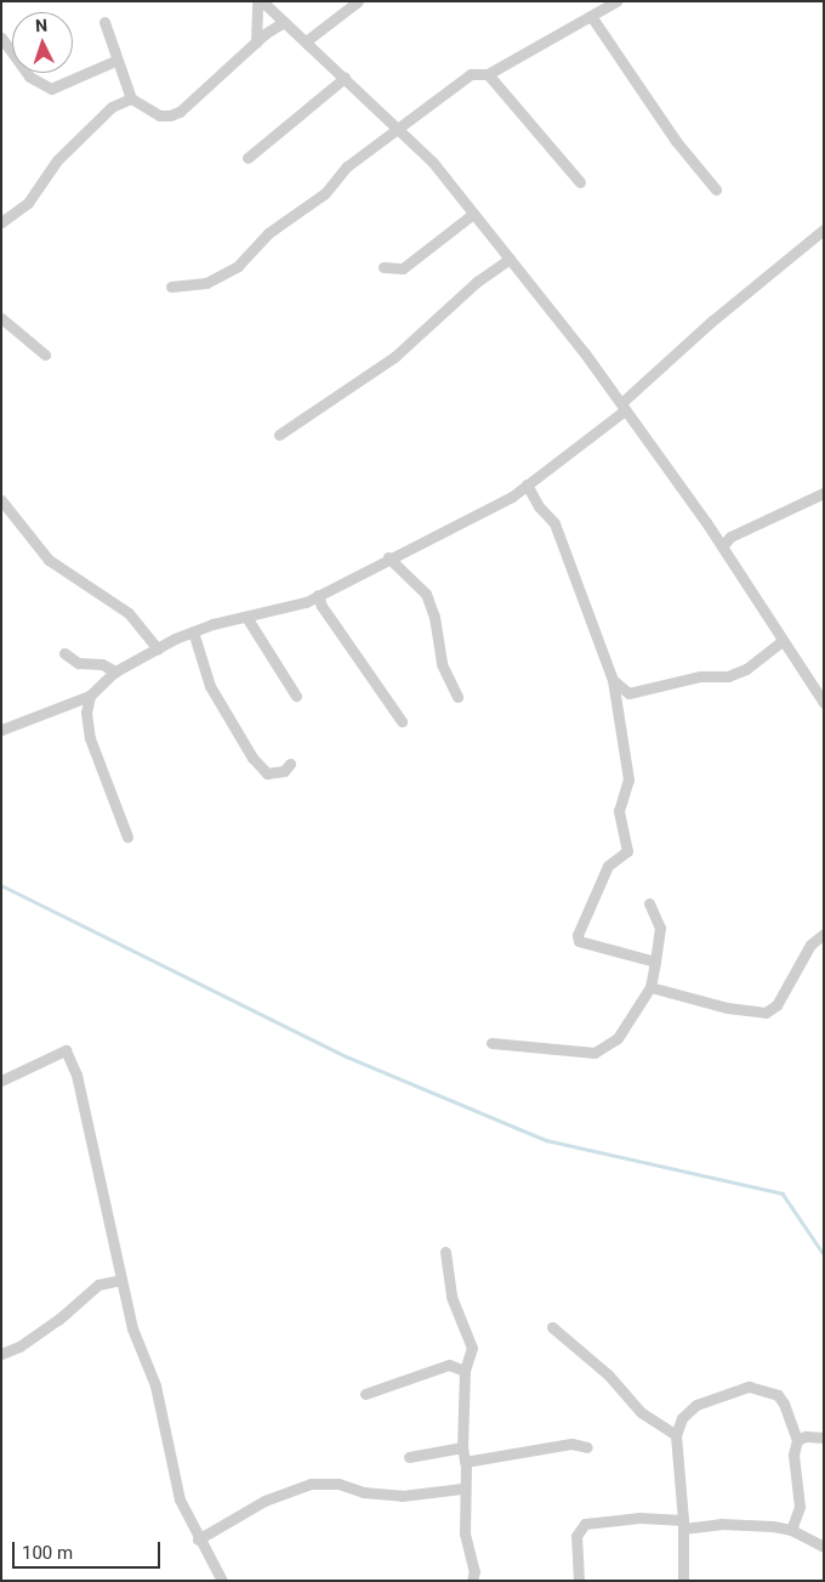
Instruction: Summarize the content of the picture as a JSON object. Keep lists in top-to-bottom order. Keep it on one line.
{"scale_bar":"100 m","north":"top"}
